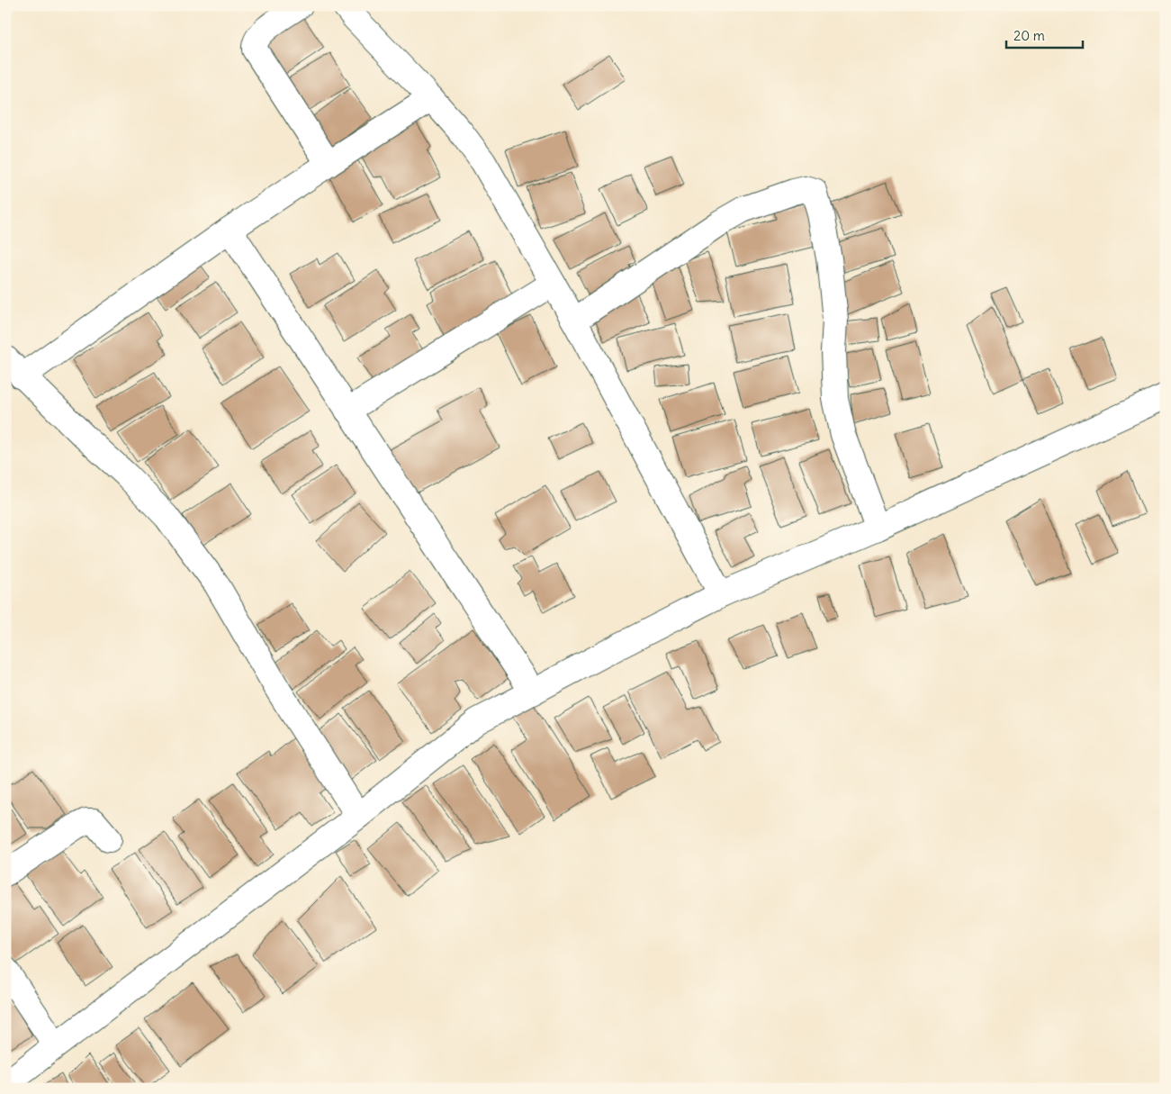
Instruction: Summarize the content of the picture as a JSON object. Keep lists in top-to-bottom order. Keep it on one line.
{"scale_bar":"20 m"}
